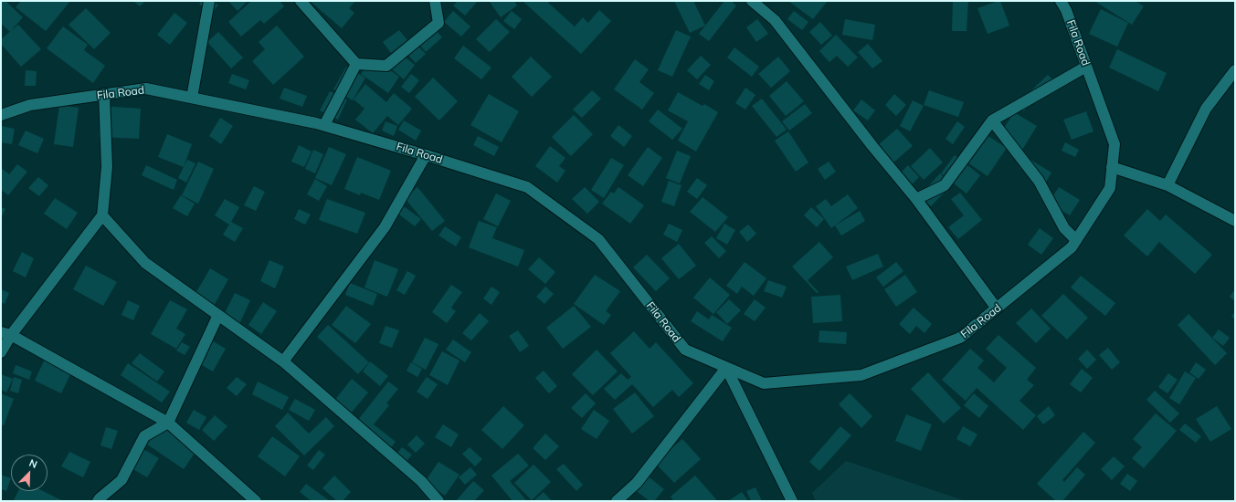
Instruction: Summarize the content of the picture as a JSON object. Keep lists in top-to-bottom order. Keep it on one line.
{"streets":{"street":["Fila Road"]},"north":"top right"}
